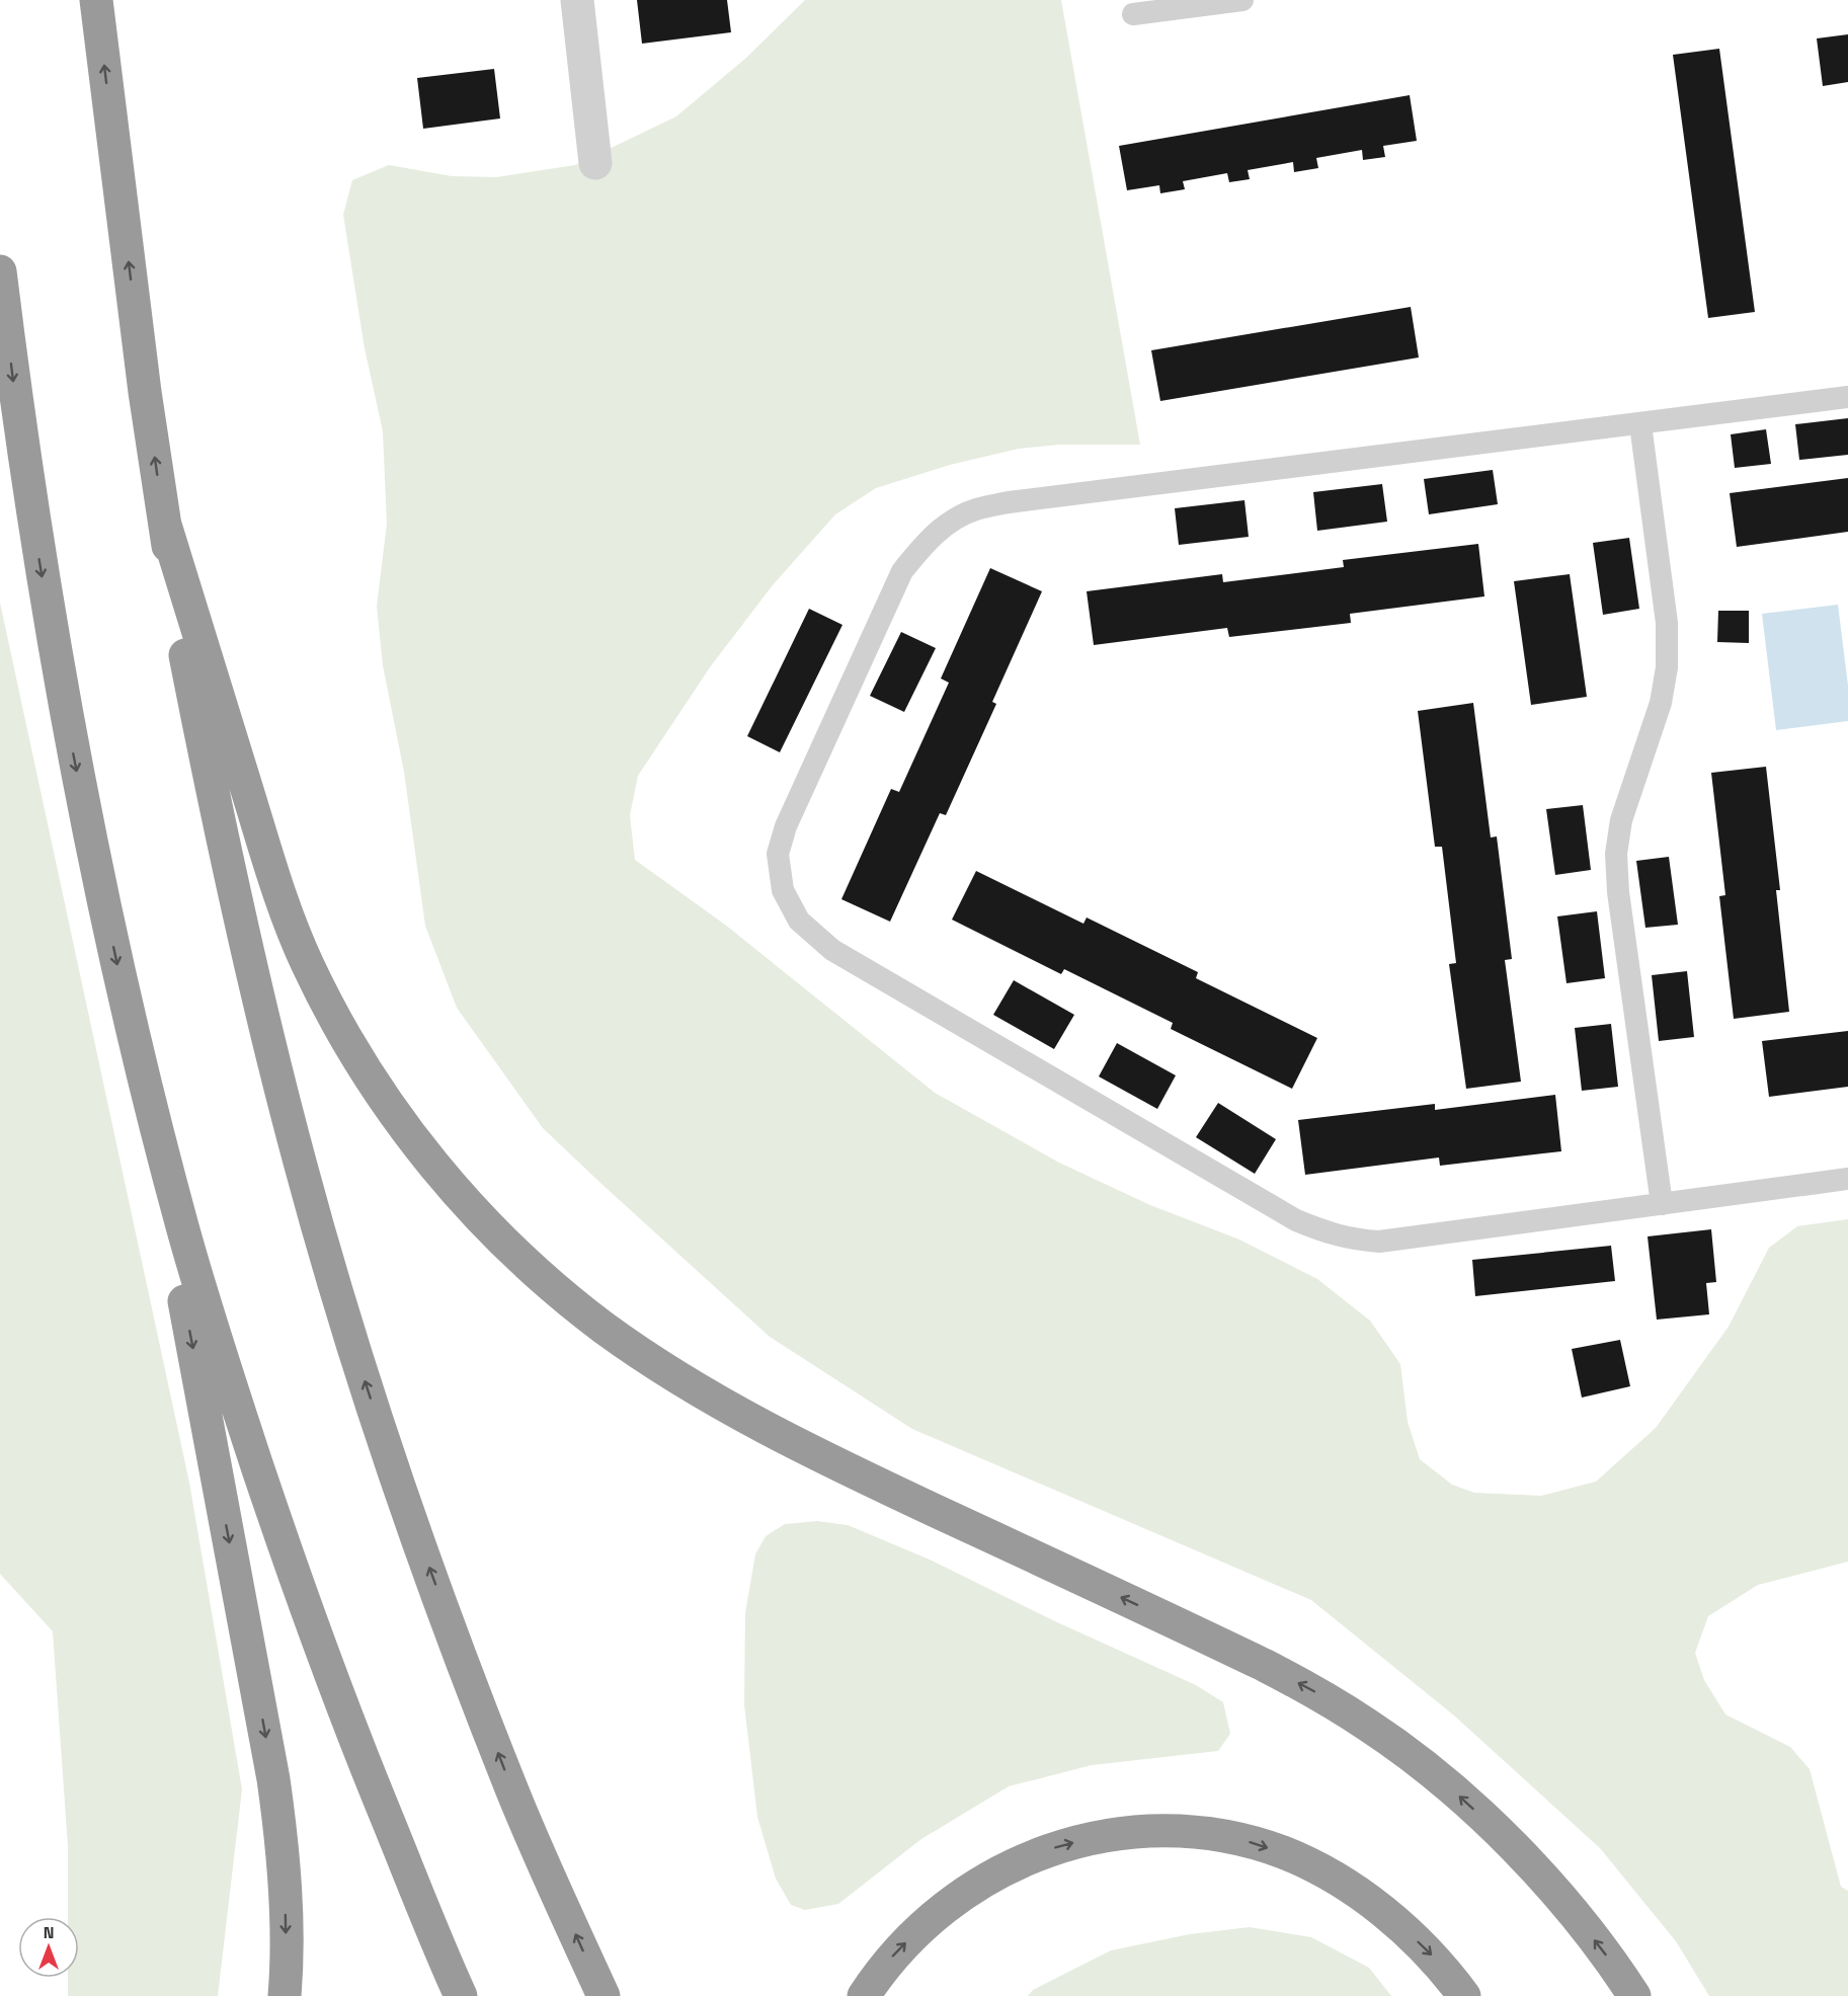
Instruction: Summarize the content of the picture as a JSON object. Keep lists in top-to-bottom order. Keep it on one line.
{"north":"top"}
